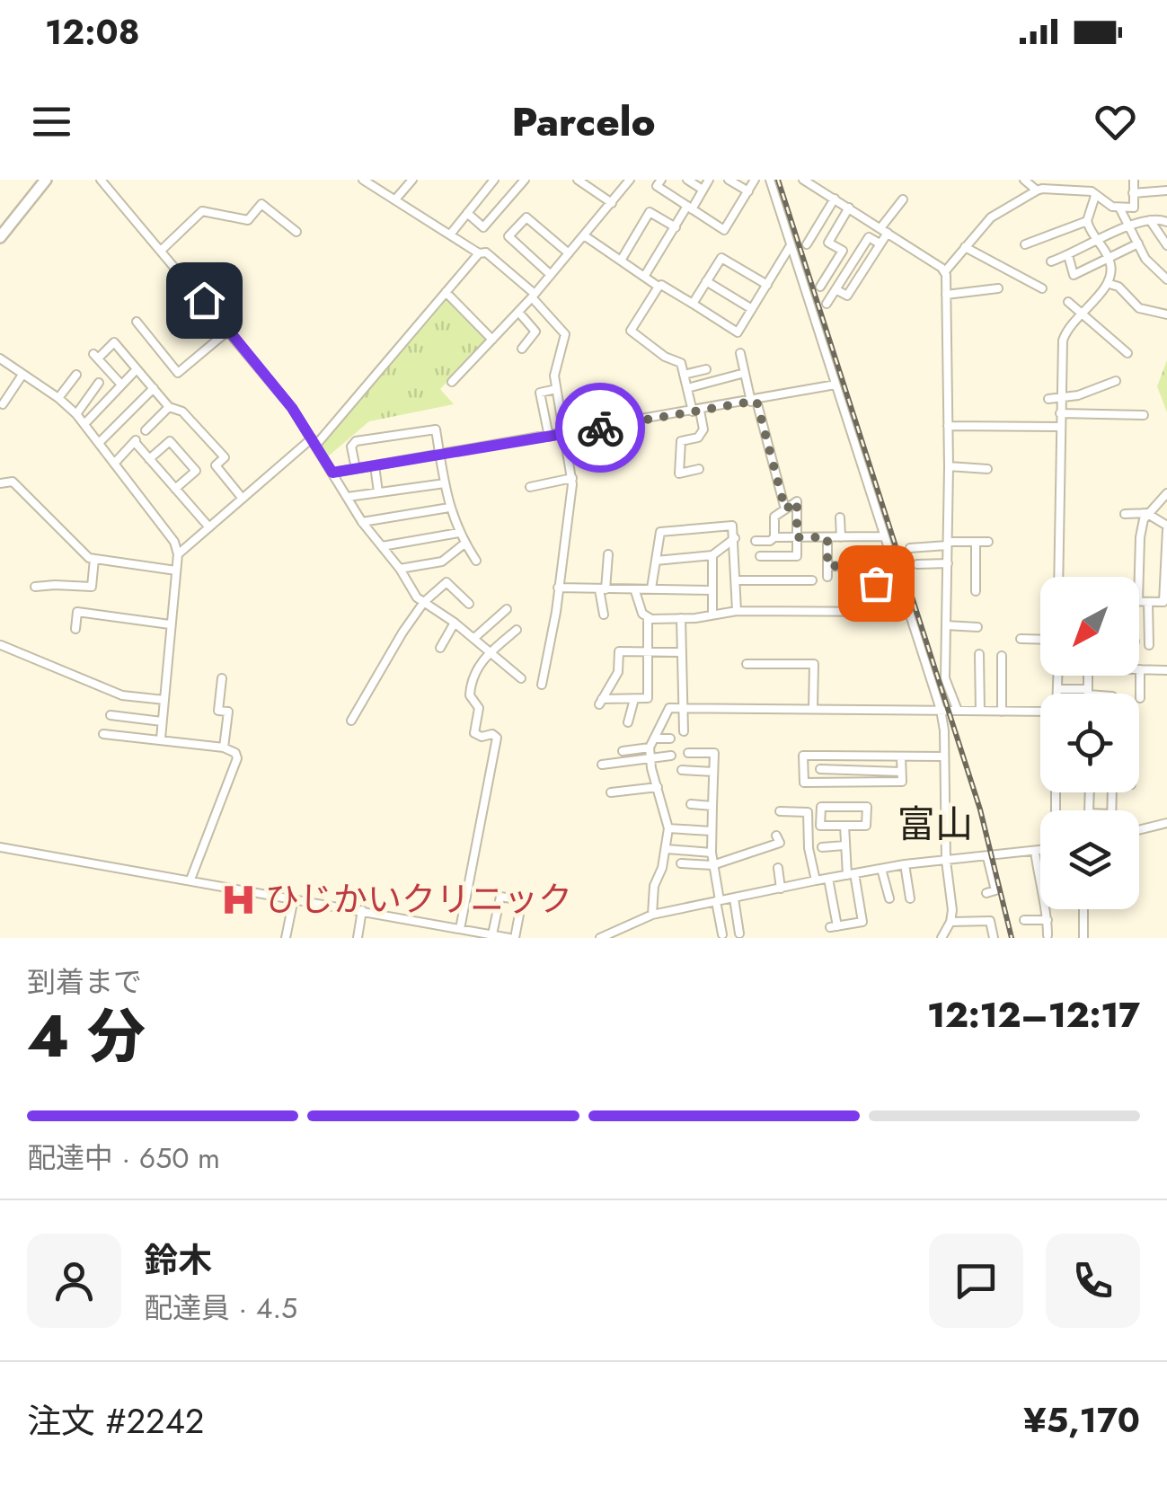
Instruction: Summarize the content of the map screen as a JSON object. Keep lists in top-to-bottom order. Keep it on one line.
{"districts":["富山"],"places":{"hospital":["ひじかいクリニック"]},"north":"bottom left","page":{"status":"12:08","header":"Parcelo","heading":["4 分","到着まで","12:12–12:17"],"panel":["鈴木","配達員 · 4.5","注文 #2242","¥5,170"],"bar":"配達中 · 650 m"}}
